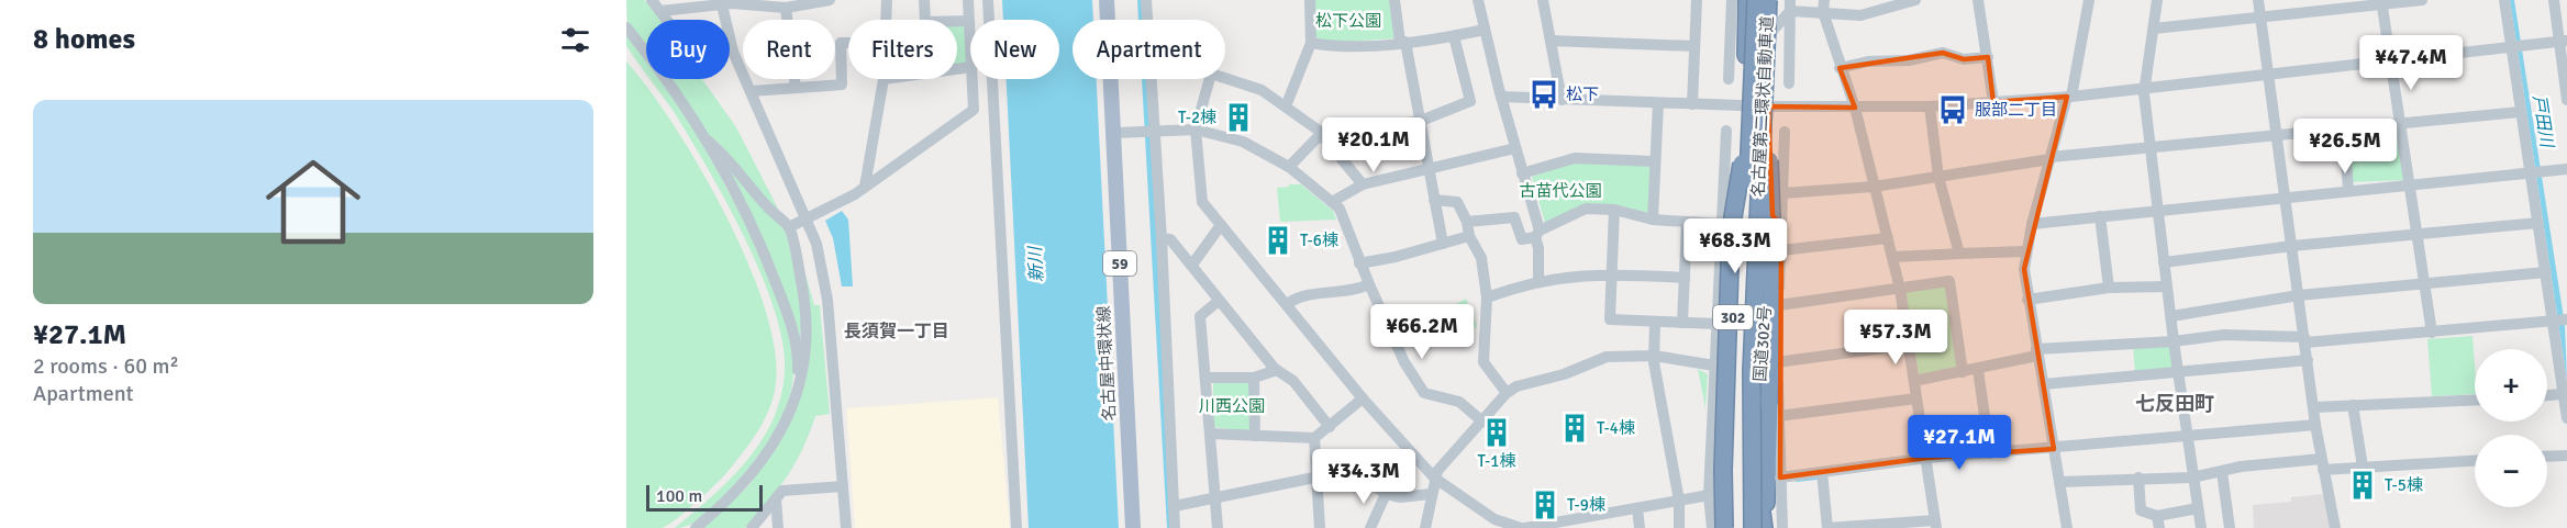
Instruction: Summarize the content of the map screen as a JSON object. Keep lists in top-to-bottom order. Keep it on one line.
{"streets":{"highway":["名古屋第二環状自動車道","302","国道302号"],"main road":["59","名古屋中環状線"]},"crossings":[["名古屋第二環状自動車道","国道302号"]],"districts":["長須賀一丁目","七反田町"],"water":["戸田川","新川"],"parks":["松下公園","古苗代公園","川西公園"],"places":{"bus stop":["松下","服部二丁目"],"building":["T-2棟","T-6棟","T-4棟","T-1棟","T-5棟","T-9棟"]},"scale_bar":"100 m","page":{"heading":"8 homes","chip":["Buy","Rent","Filters","New","Apartment"],"price":["¥47.4M","¥20.1M","¥26.5M","¥68.3M","¥66.2M","¥57.3M","¥27.1M","¥34.3M"],"list":[{"name":"¥27.1M","note":"2 rooms · 60 m² · Apartment"}],"map_buttons":["+","−"],"scale":"100 m"}}
